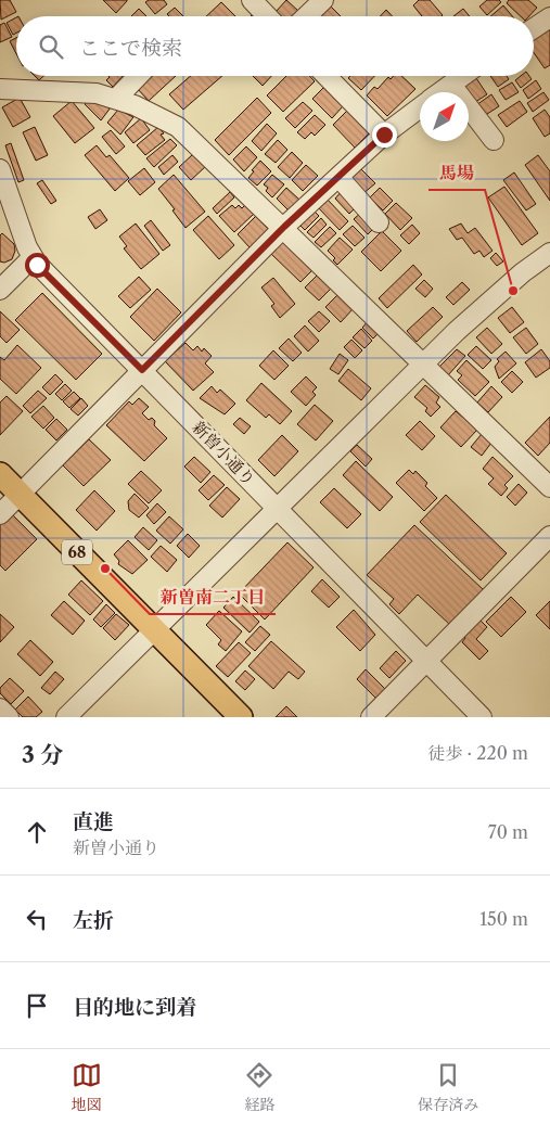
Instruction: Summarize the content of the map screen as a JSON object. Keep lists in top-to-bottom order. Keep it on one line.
{"streets":{"main road":["68"],"street":["新曽小通り"]},"places":["馬場","新曽南二丁目"],"north":"top right","page":{"search":"ここで検索","heading":["3 分","徒歩 · 220 m"],"list":[["直進","新曽小通り","70 m"],["左折","150 m"],"目的地に到着"],"nav":["地図","経路","保存済み"]}}
